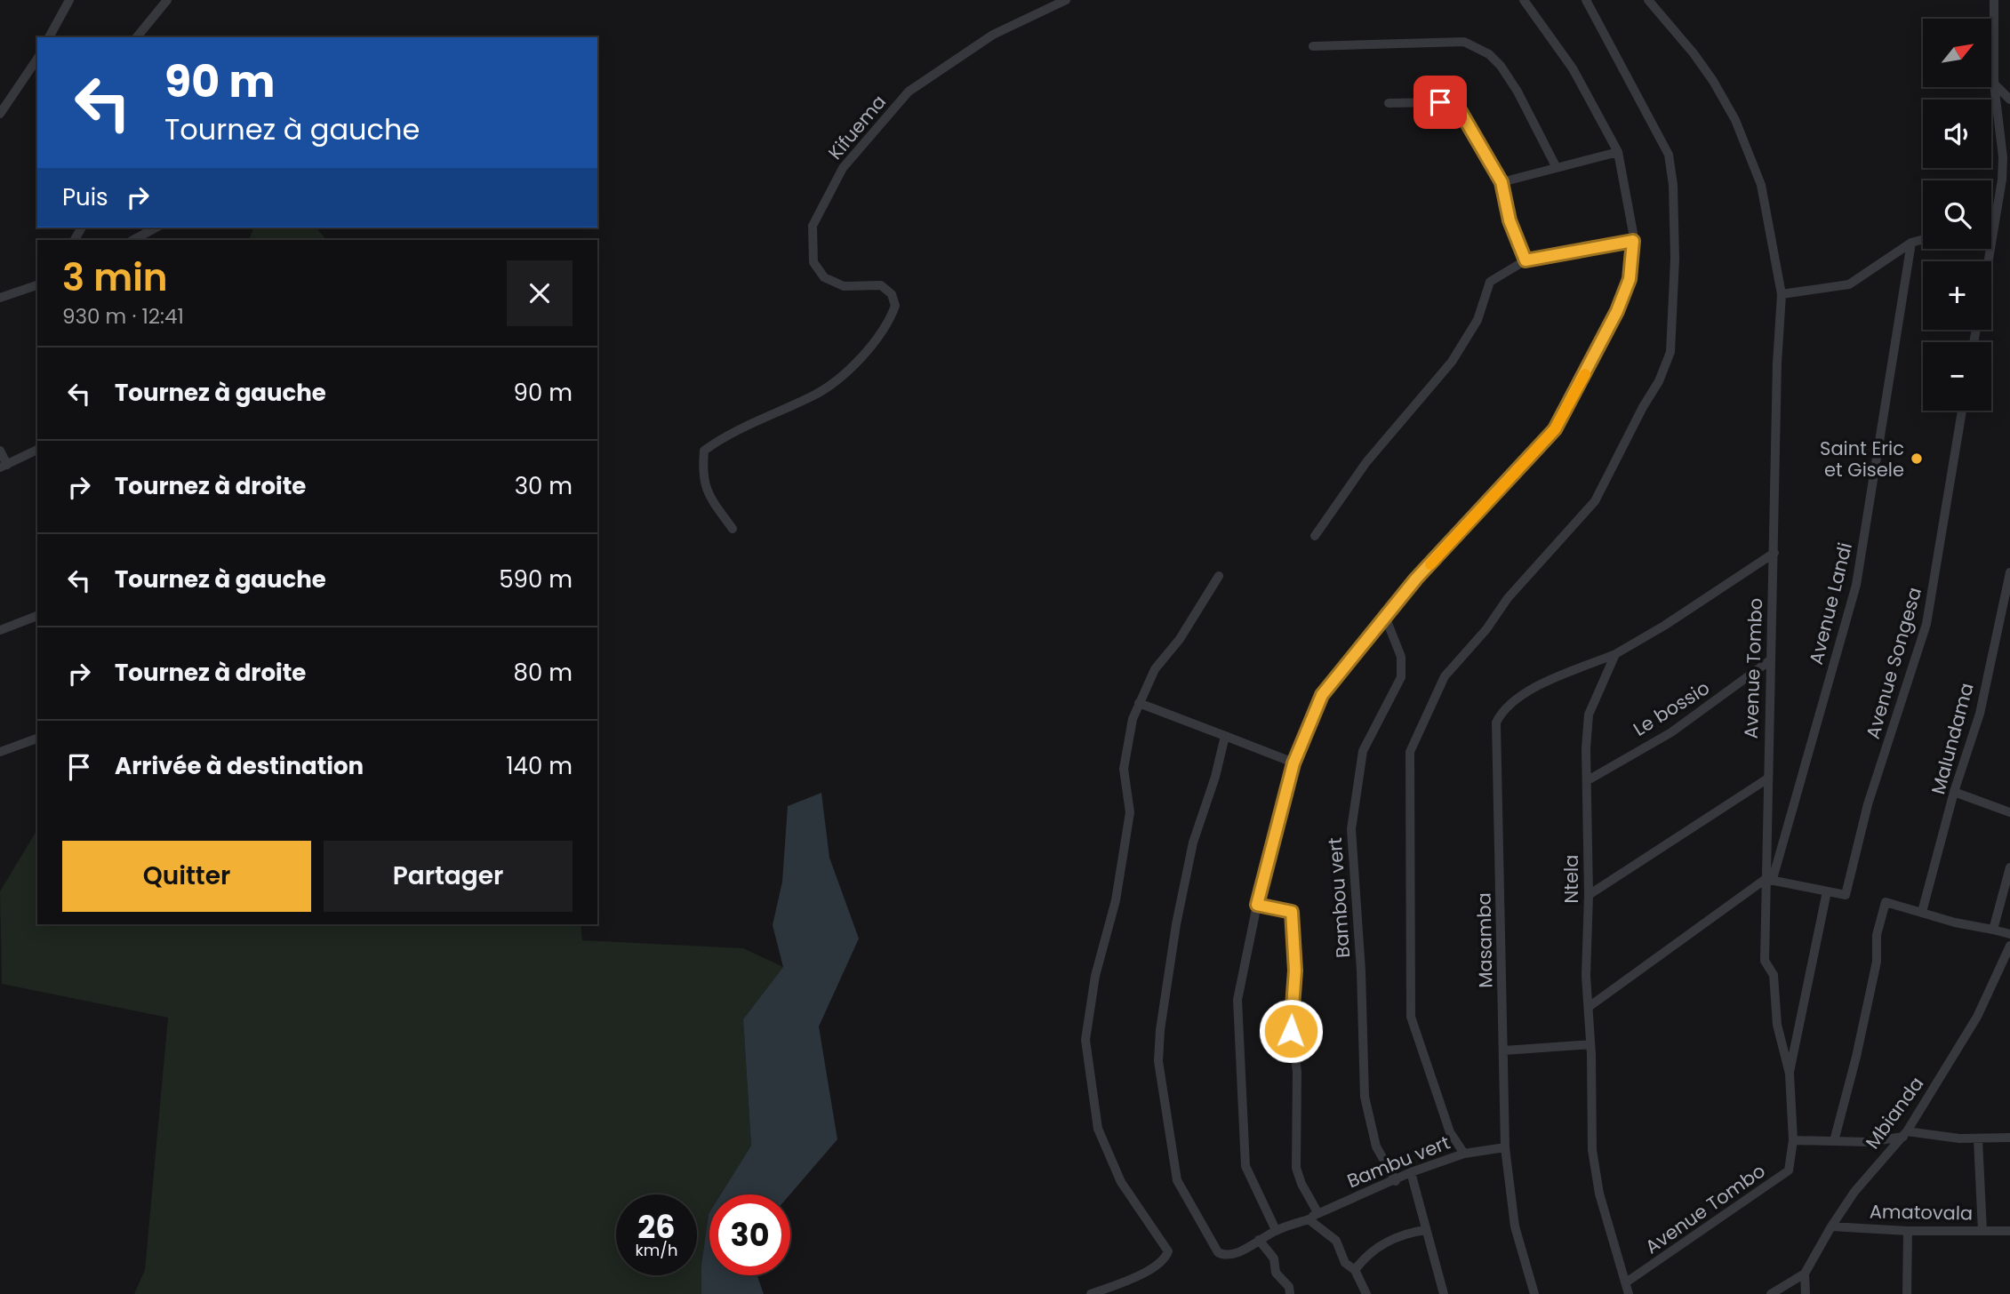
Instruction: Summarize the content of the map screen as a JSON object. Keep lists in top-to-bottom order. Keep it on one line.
{"streets":{"street":["Kifuema","Avenue Landi","Avenue Songesa","Avenue Tombo","Le bossio","Malundama","Ntela","Bambou vert","Masamba","Mbianda","Bambu vert","Amatovala"]},"crossings":[["Avenue Landi","Avenue Tombo"],["Avenue Tombo","Le bossio"],["Avenue Tombo","Ntela"],["Le bossio","Ntela"],["Ntela","Masamba"],["Bambou vert","Bambu vert"],["Masamba","Bambu vert"],["Mbianda","Amatovala"]],"places":["Saint Eric et Gisele"],"north":"top right","page":{"map_buttons":["+","−"],"turn":["90 m","Tournez à gauche"],"then":"Puis","heading":["3 min","930 m · 12:41"],"list":[{"name":"Tournez à gauche","value":"90 m"},{"name":"Tournez à droite","value":"30 m"},{"name":"Tournez à gauche","value":"590 m"},{"name":"Tournez à droite","value":"80 m"},{"name":"Arrivée à destination","value":"140 m"}],"buttons":["Quitter","Partager"],"speed":"26 km/h","limit":"30"}}
